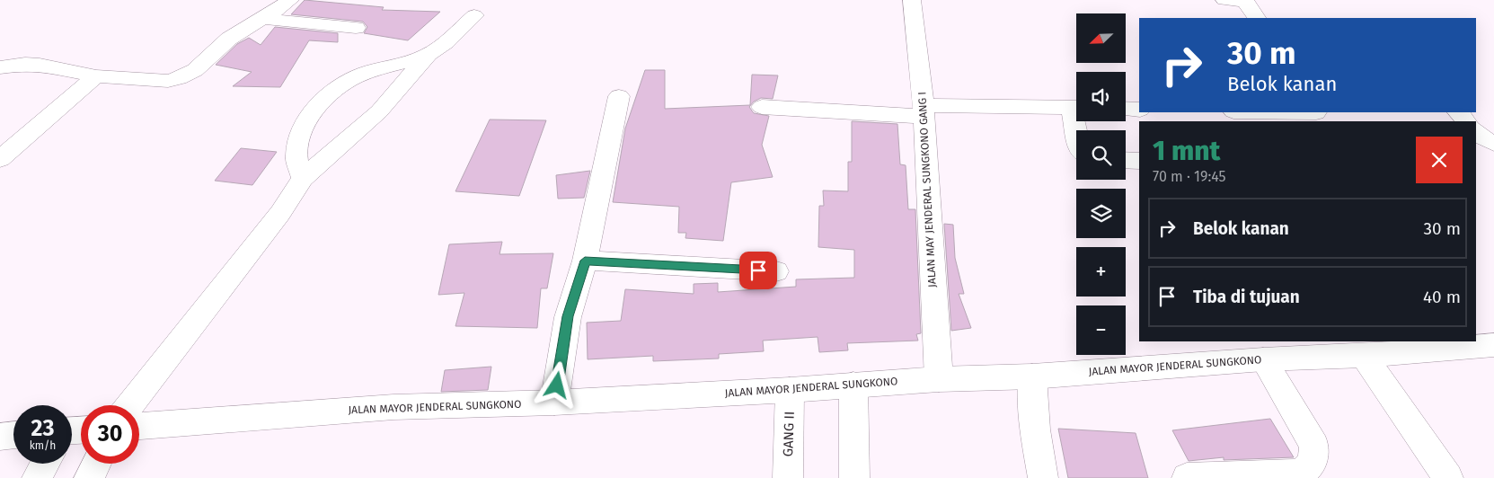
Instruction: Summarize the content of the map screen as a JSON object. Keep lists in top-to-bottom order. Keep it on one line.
{"streets":{"street":["JALAN MAY JENDERAL SUNGKONO GANG I","JALAN MAYOR JENDERAL SUNGKONO","GANG II"]},"crossings":[["JALAN MAY JENDERAL SUNGKONO GANG I","JALAN MAYOR JENDERAL SUNGKONO"],["JALAN MAYOR JENDERAL SUNGKONO","GANG II"]],"north":"bottom left","page":{"map_buttons":["+","−"],"turn":["30 m","Belok kanan"],"heading":["1 mnt","70 m · 19:45"],"list":[{"name":"Belok kanan","value":"30 m"},{"name":"Tiba di tujuan","value":"40 m"}],"speed":"23 km/h","limit":"30"}}
